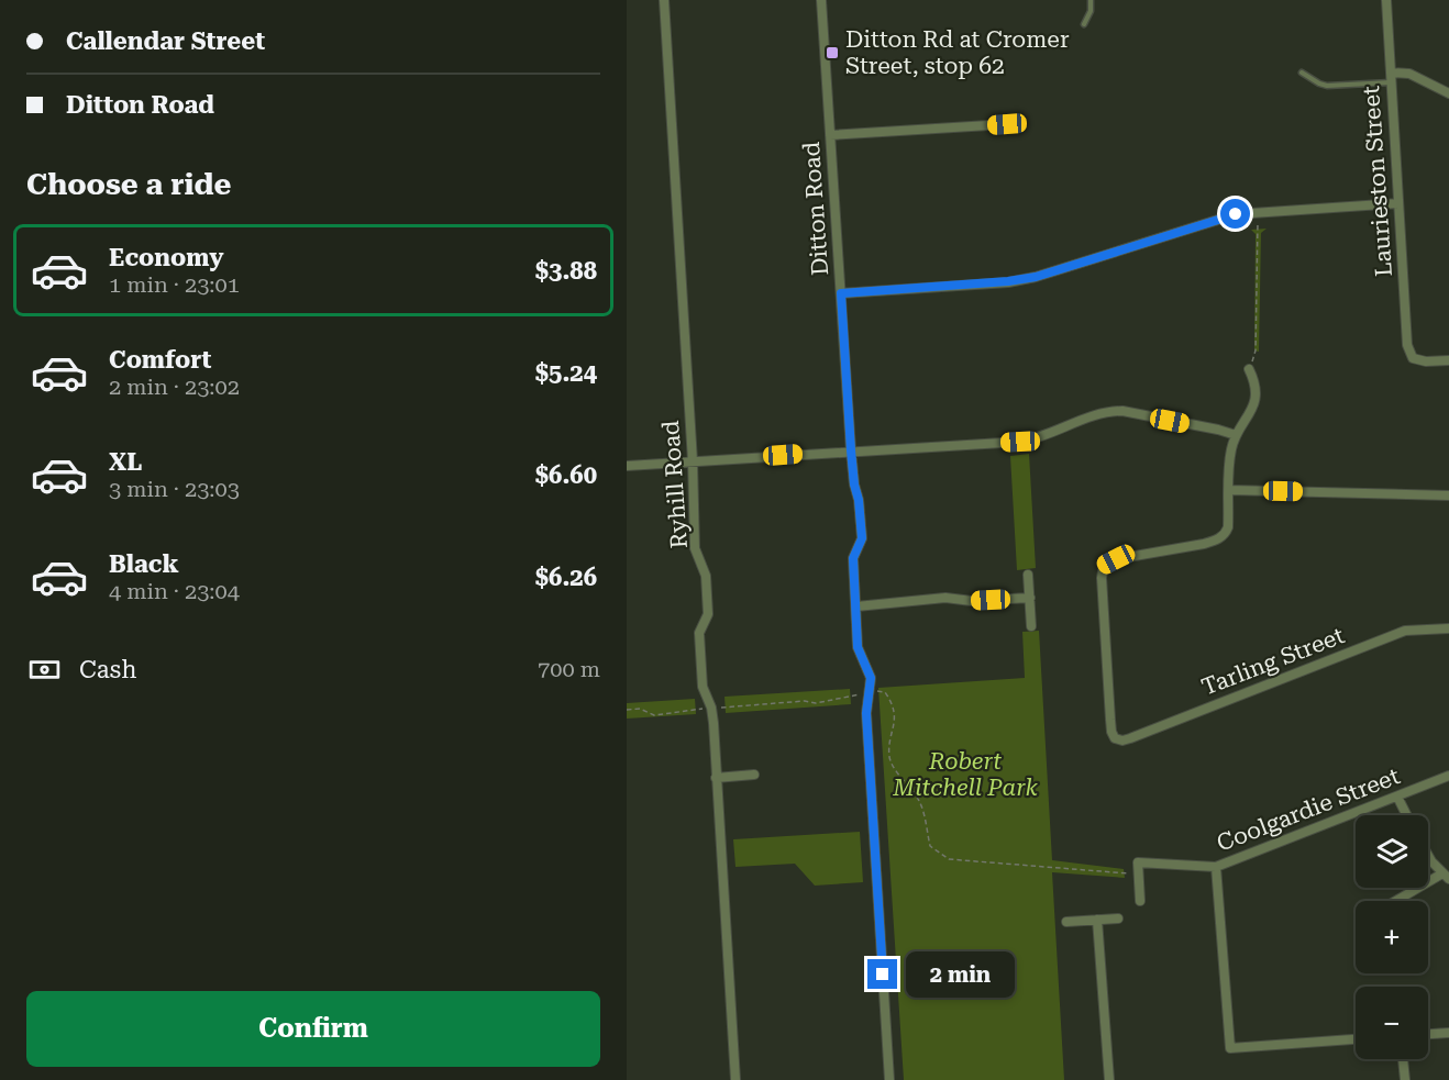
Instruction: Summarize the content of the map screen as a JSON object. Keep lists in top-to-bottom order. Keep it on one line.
{"streets":{"street":["Laurieston Street","Ditton Road","Ryhill Road","Tarling Street","Coolgardie Street"]},"parks":["Robert Mitchell Park"],"places":{"transit":["Ditton Rd at Cromer Street, stop 62"]},"page":{"banner":["Callendar Street","Ditton Road"],"heading":"Choose a ride","list":[{"name":"Economy","note":"1 min · 23:01","value":"$3.88"},{"name":"Comfort","note":"2 min · 23:02","value":"$5.24"},{"name":"XL","note":"3 min · 23:03","value":"$6.60"},{"name":"Black","note":"4 min · 23:04","value":"$6.26"}],"pay":["Cash","700 m"],"map_buttons":["+","−"],"bubble":"2 min","buttons":"Confirm"}}
